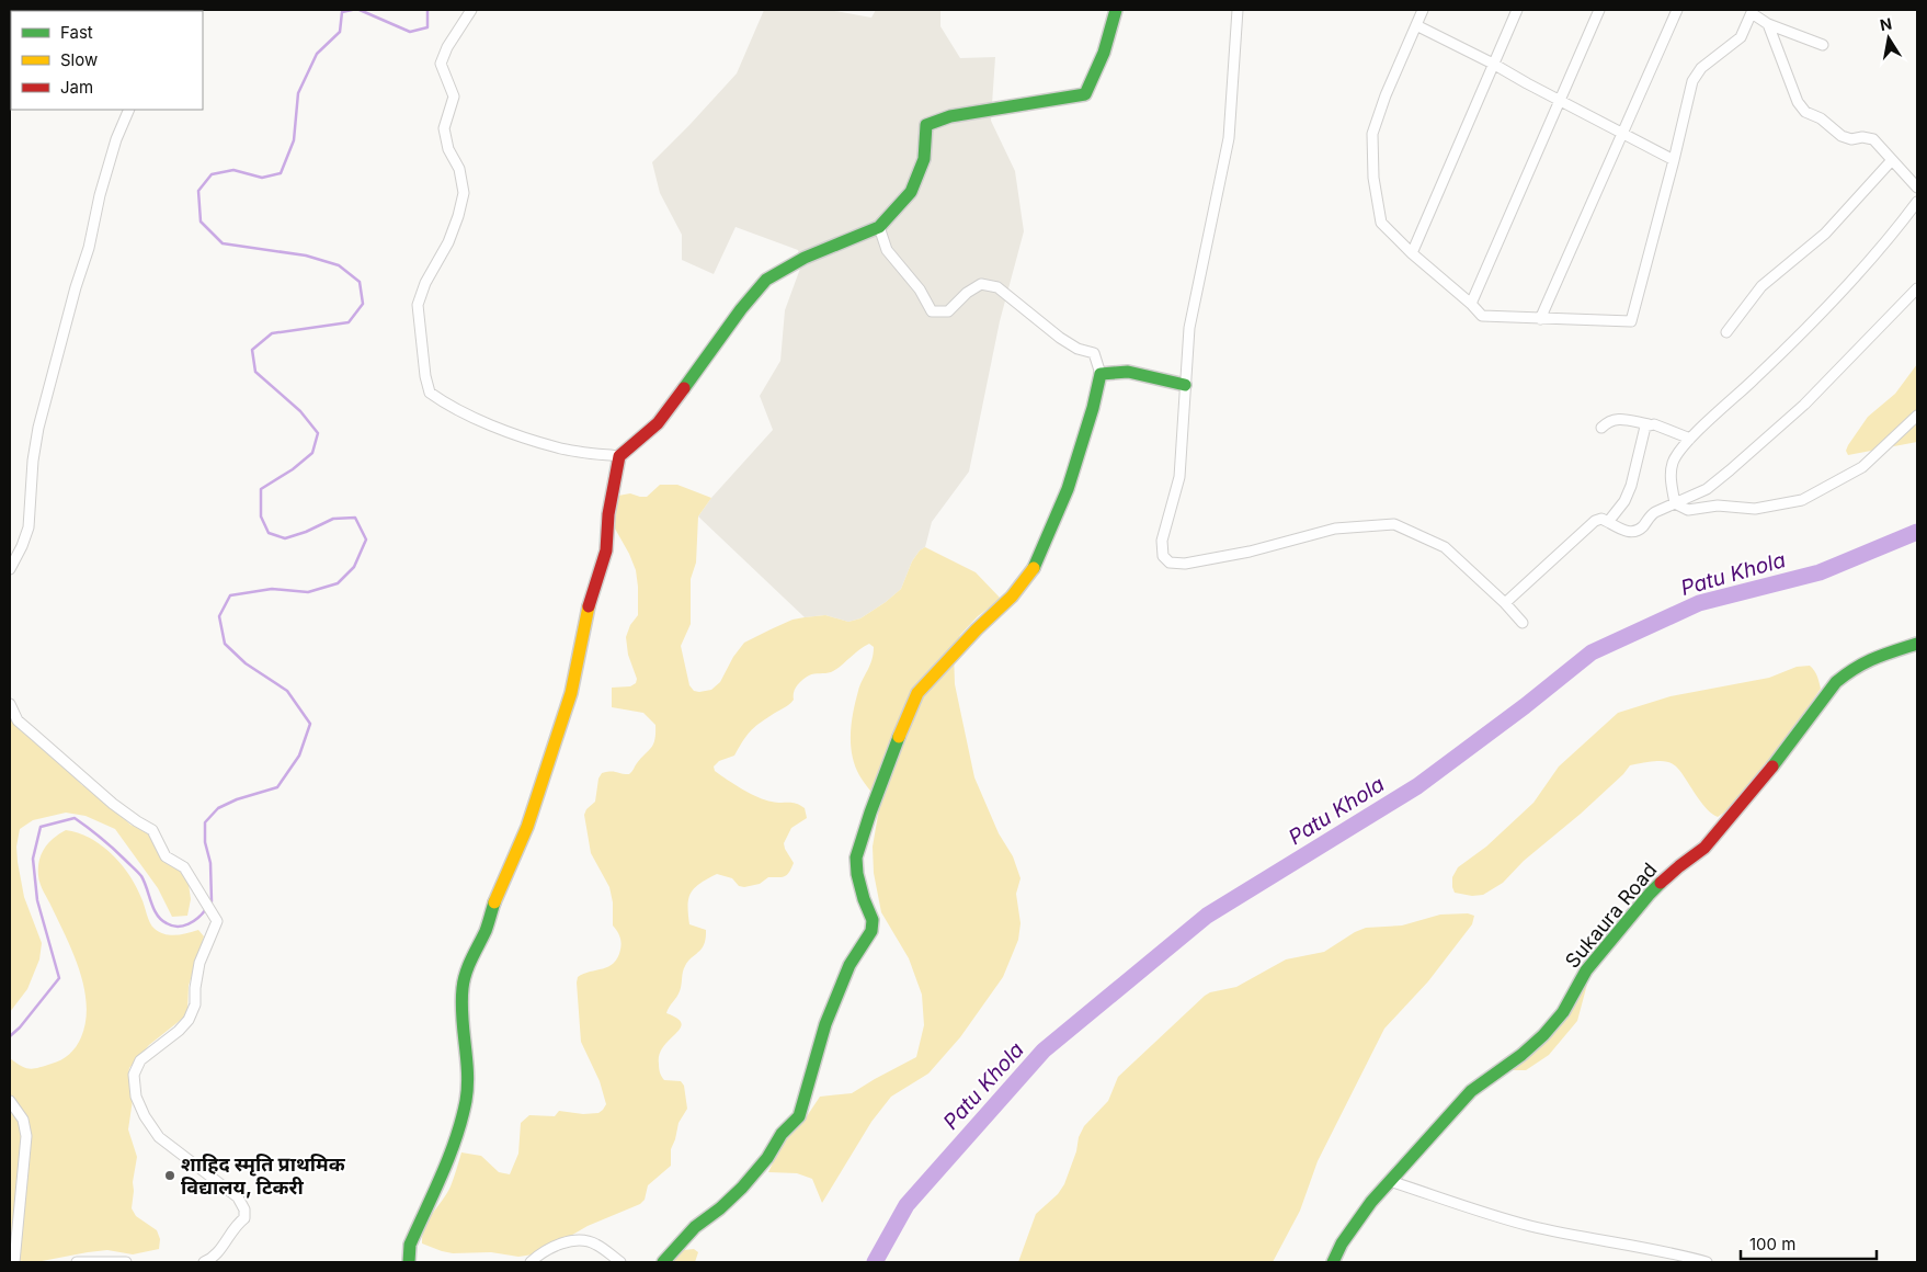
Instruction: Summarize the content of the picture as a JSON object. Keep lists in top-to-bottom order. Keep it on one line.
{"streets":{"street":["Sukaura Road"]},"water":["Patu Khola"],"places":["शाहिद स्मृति प्राथमिक विद्यालय, टिकरी"],"legend":["Fast","Slow","Jam"],"scale_bar":"100 m","north":"top"}
